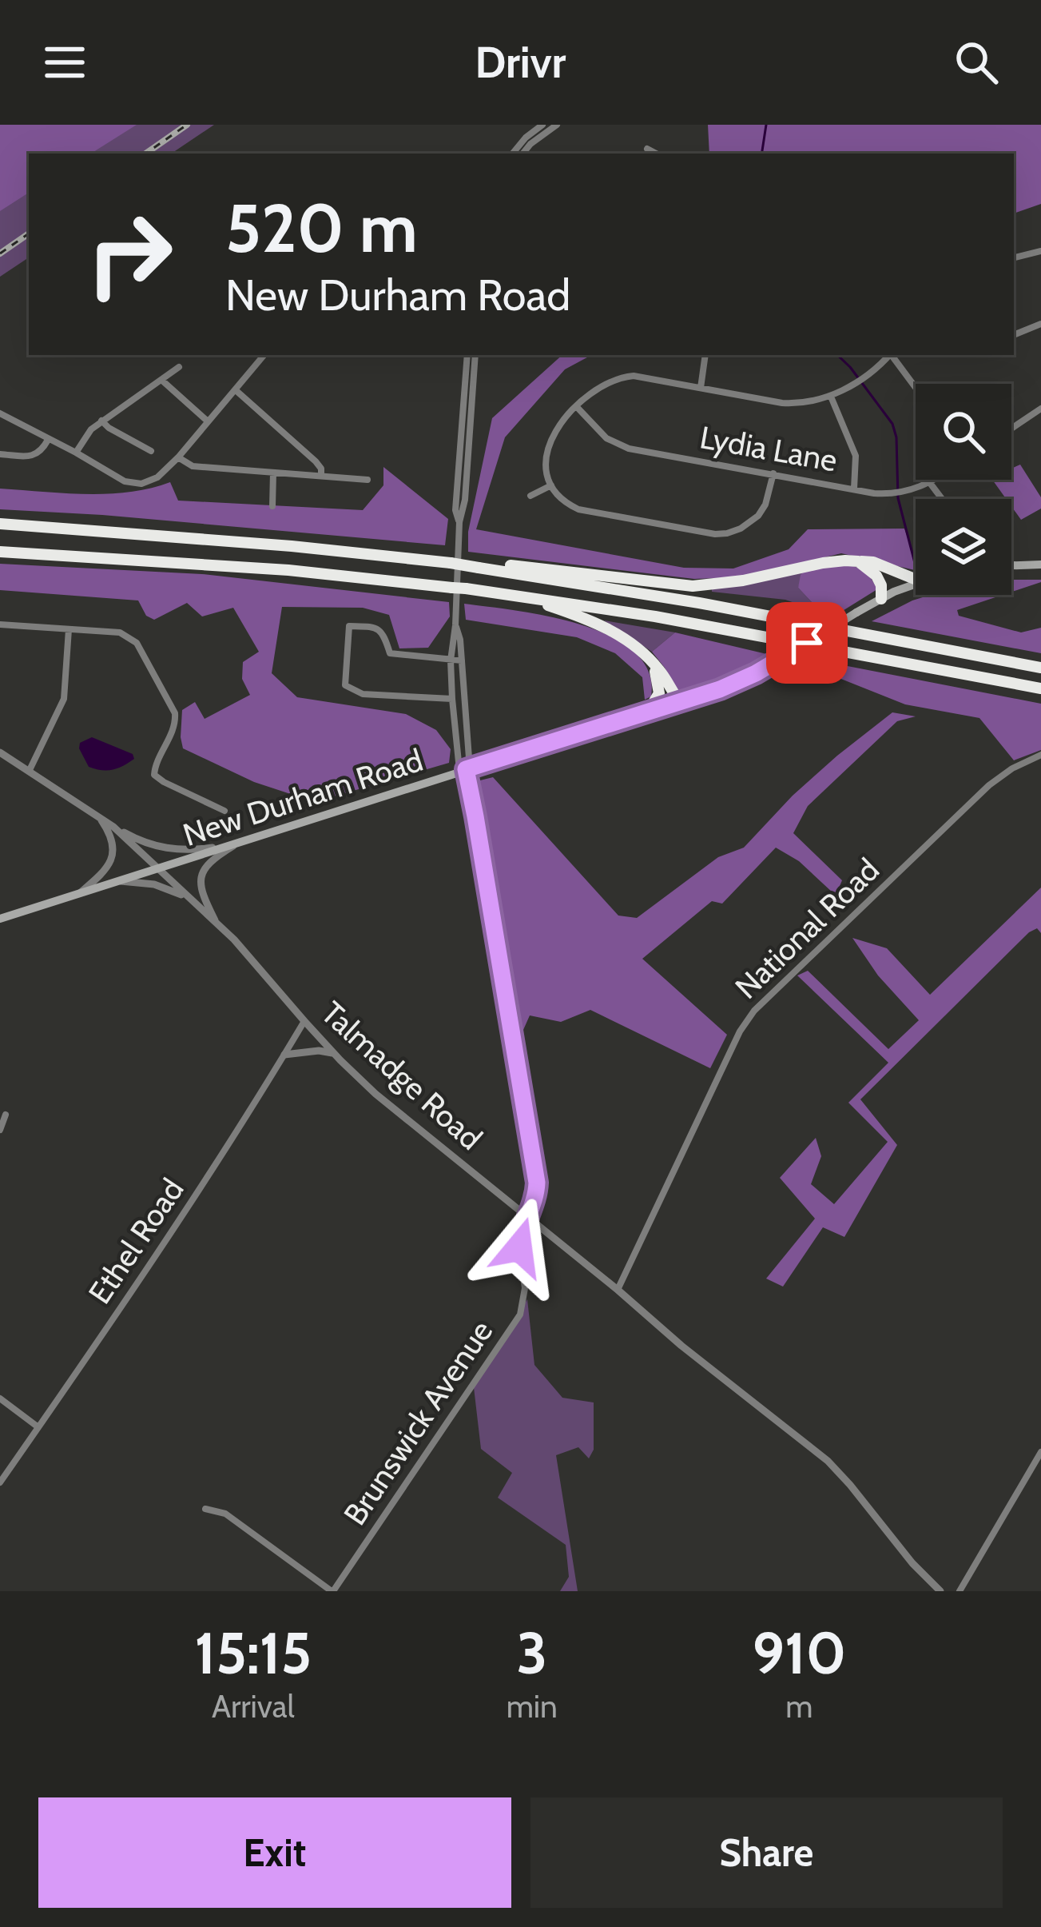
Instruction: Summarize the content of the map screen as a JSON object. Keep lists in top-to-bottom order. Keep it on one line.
{"streets":{"main road":["New Durham Road"],"street":["Lydia Lane","National Road","Talmadge Road","Ethel Road","Brunswick Avenue"]},"crossings":[["New Durham Road","Talmadge Road"],["New Durham Road","Brunswick Avenue"],["National Road","Talmadge Road"],["Talmadge Road","Ethel Road"],["Talmadge Road","Brunswick Avenue"]],"page":{"header":"Drivr","turn":["520 m","New Durham Road"],"eta":["15:15","Arrival","3","min","910","m"],"buttons":["Exit","Share"]}}
